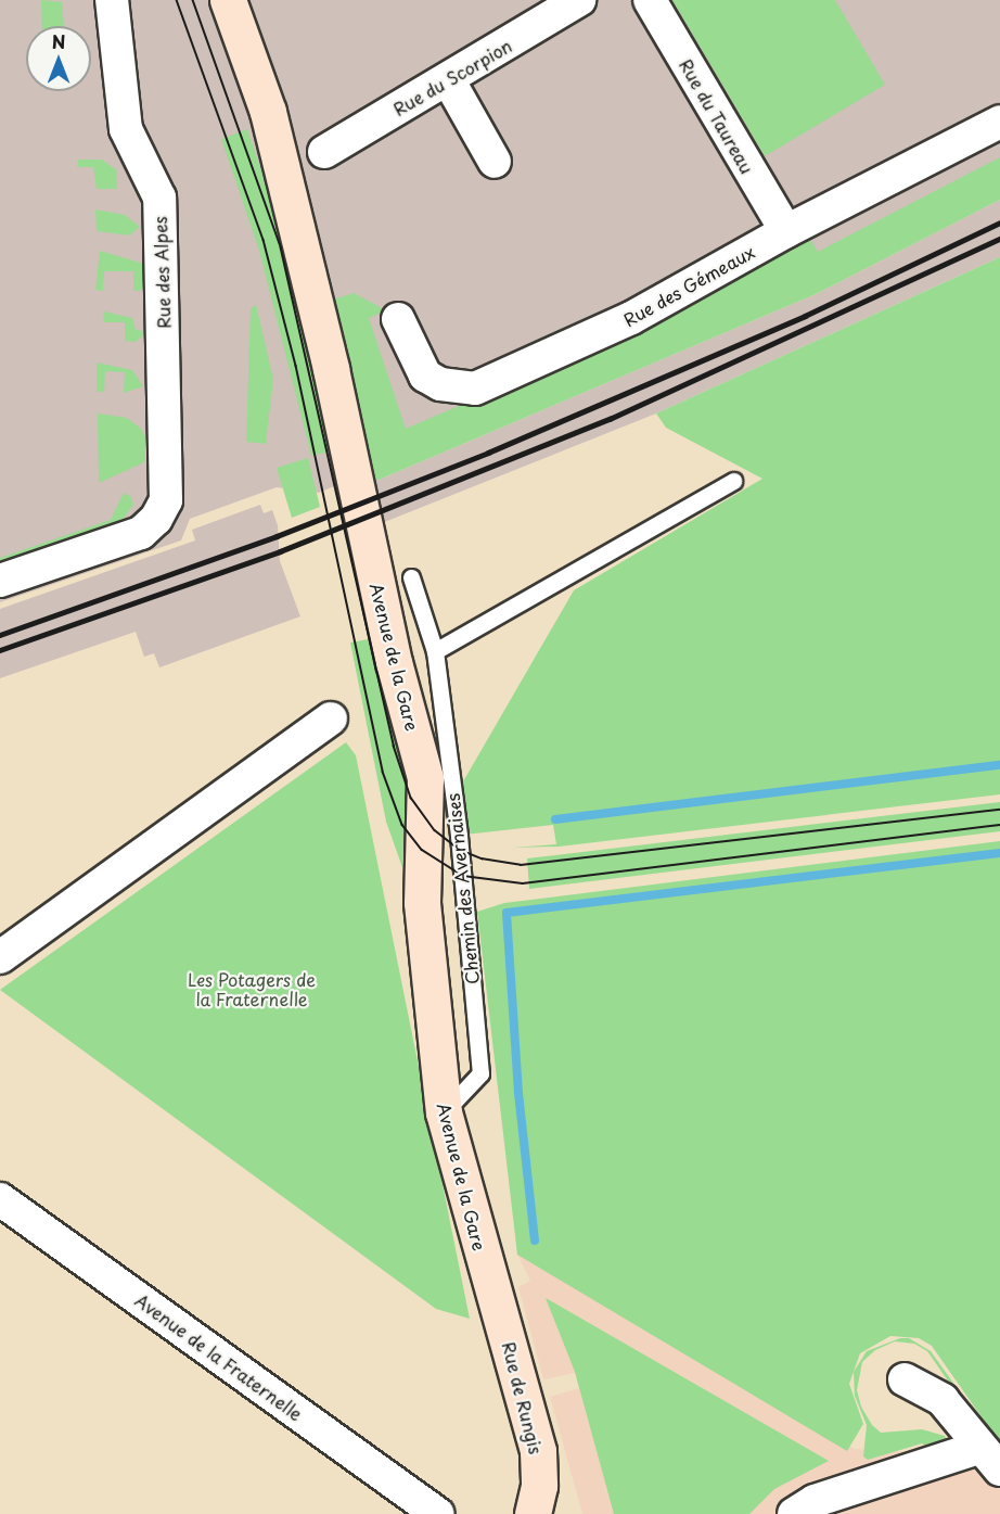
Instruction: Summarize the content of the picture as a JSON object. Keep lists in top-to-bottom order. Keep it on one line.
{"streets":{"main road":["Avenue de la Gare","Rue de Rungis"],"street":["Rue du Scorpion","Rue du Taureau","Rue des Alpes","Rue des Gémeaux","Avenue de la Fraternelle"],"lane":["Chemin des Avernaises"]},"crossings":[["Rue du Taureau","Rue des Gémeaux"],["Avenue de la Gare","Chemin des Avernaises"],["Avenue de la Gare","Rue de Rungis"]],"parks":["Les Potagers de la Fraternelle"],"north":"top"}
